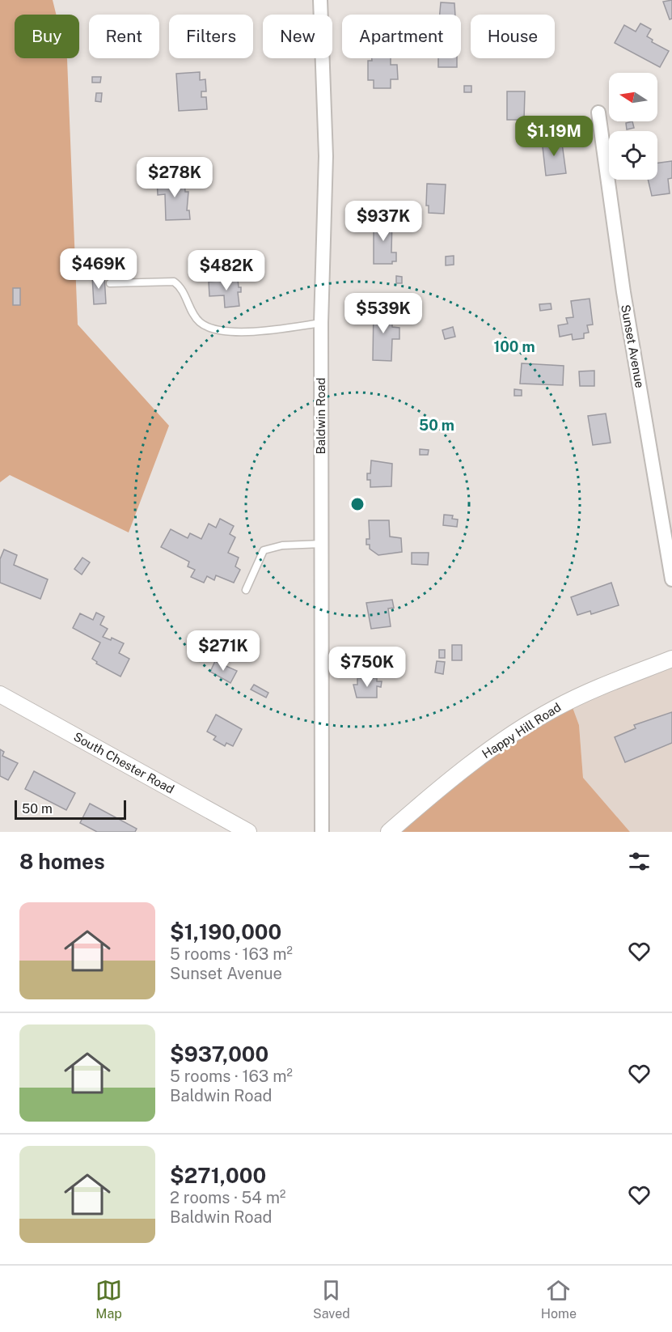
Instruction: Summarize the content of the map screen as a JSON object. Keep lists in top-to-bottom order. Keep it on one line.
{"streets":{"street":["Sunset Avenue","Baldwin Road","Happy Hill Road","South Chester Road"]},"scale_bar":"50 m","north":"left","page":{"chip":["Buy","Rent","Filters","New","Apartment","House"],"price":["$1.19M","$278K","$937K","$469K","$482K","$539K","$271K","$750K"],"scale":"50 m","heading":"8 homes","list":[{"name":"$1,190,000","note":"5 rooms · 163 m² · Sunset Avenue"},{"name":"$937,000","note":"5 rooms · 163 m² · Baldwin Road"},{"name":"$271,000","note":"2 rooms · 54 m² · Baldwin Road"}],"tabs":["Map","Saved","Home"]},"rings":["100 m","50 m"]}
